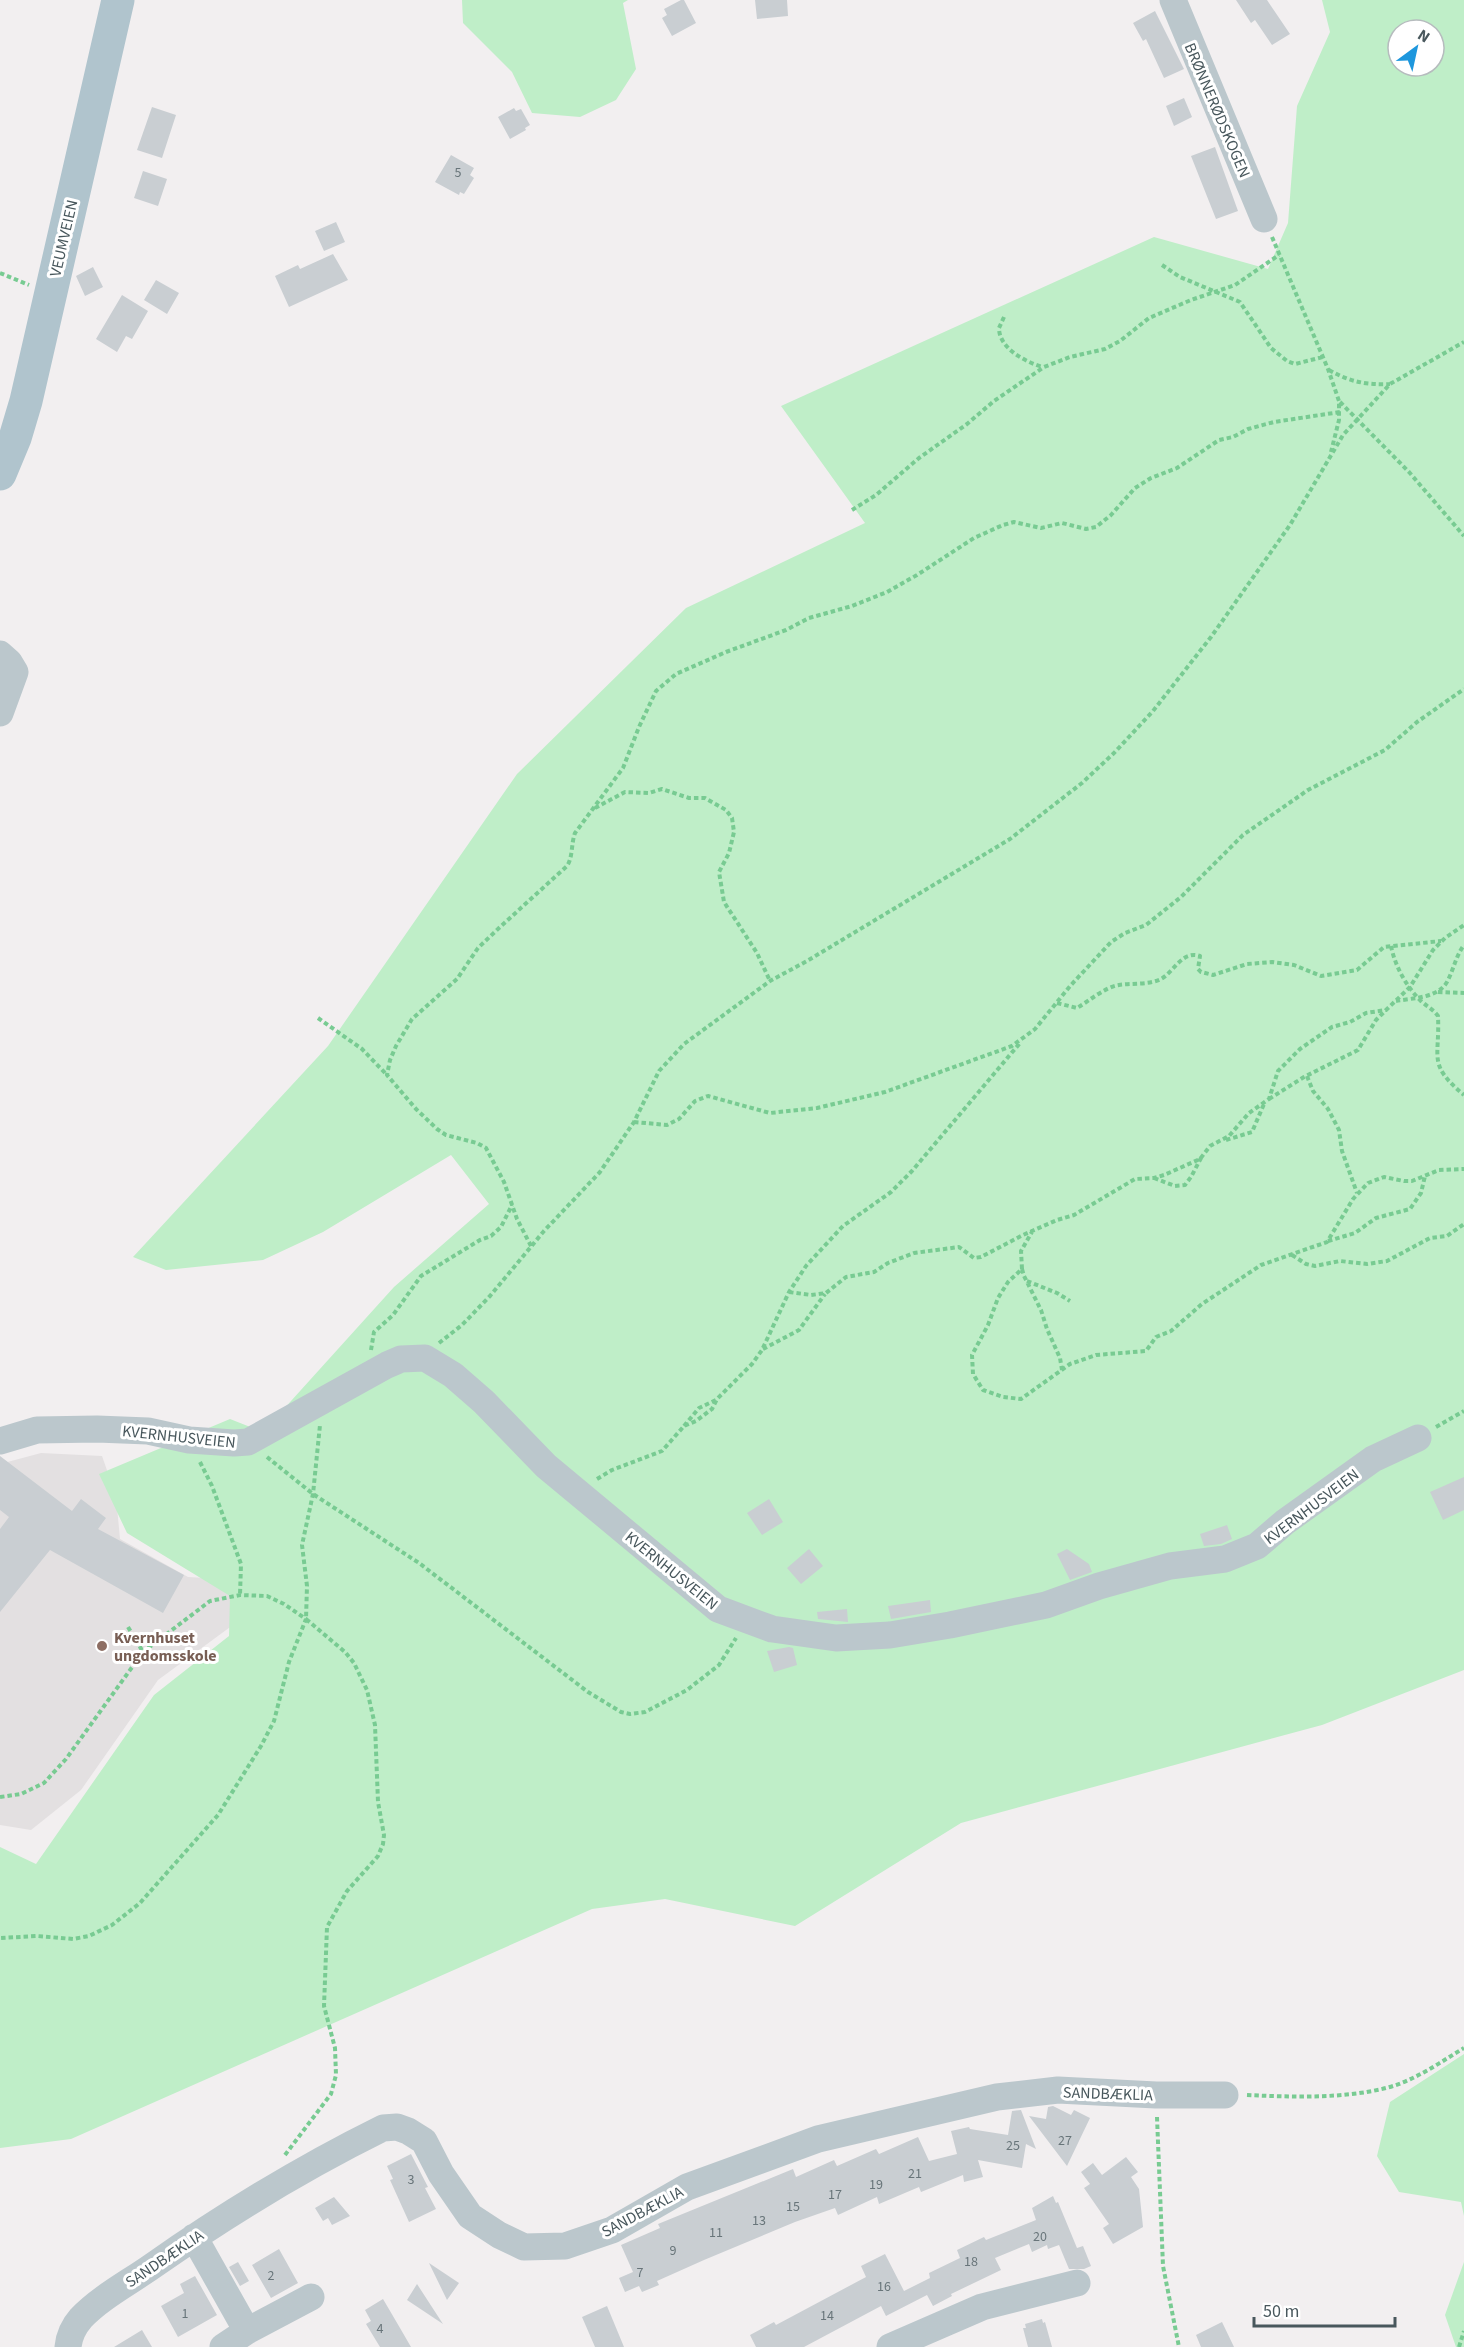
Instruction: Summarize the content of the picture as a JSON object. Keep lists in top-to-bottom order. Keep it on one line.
{"streets":{"main road":["VEUMVEIEN"],"street":["BRØNNERØDSKOGEN","KVERNHUSVEIEN","SANDBÆKLIA"]},"places":["Kvernhuset ungdomsskole"],"house_numbers":["5","27","25","21","3","19","17","15","13","11","20","9","18","7","2","16","1","14","4"],"scale_bar":"50 m","north":"top right"}
